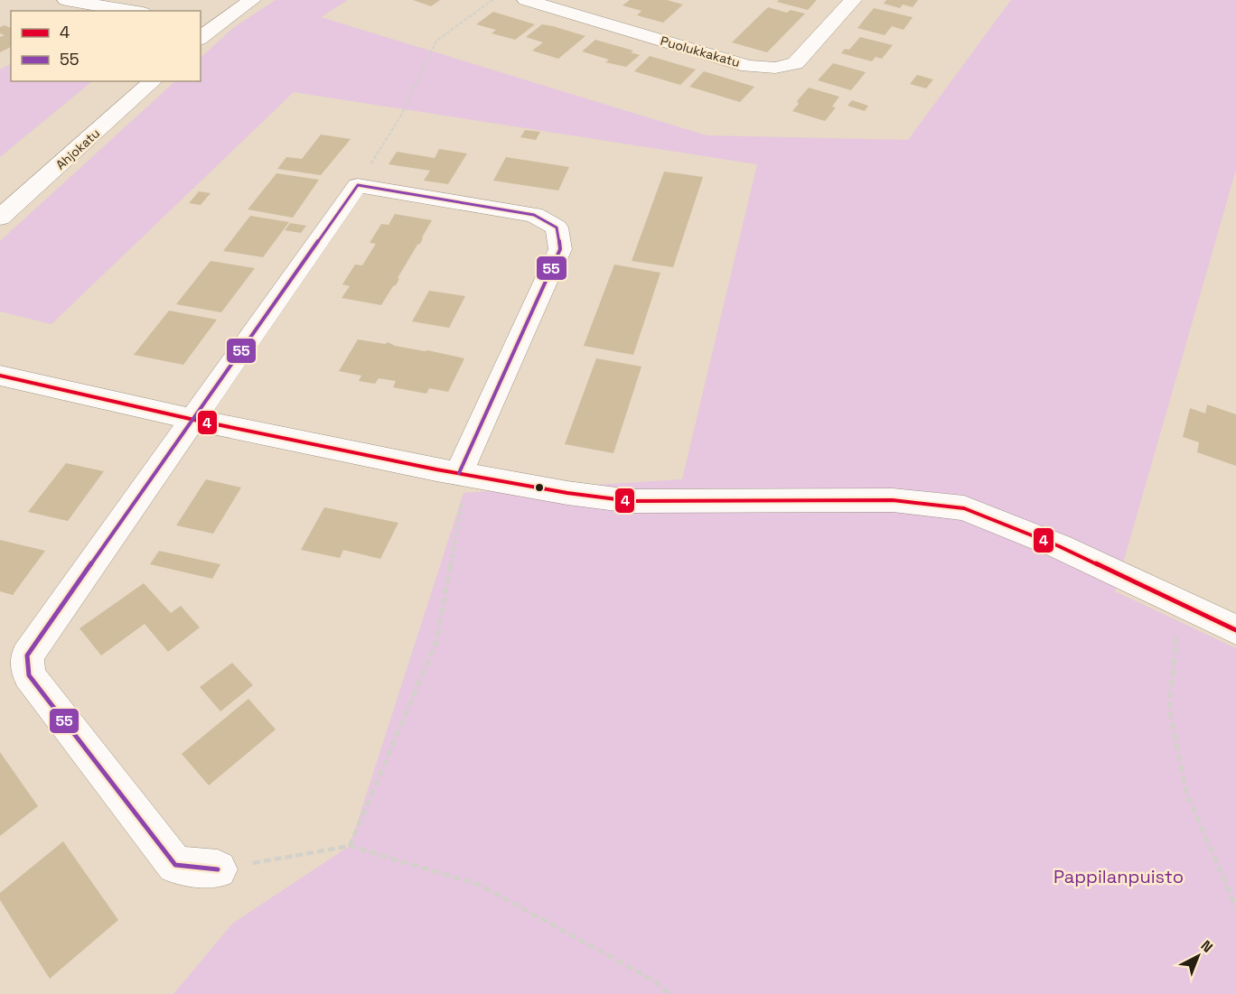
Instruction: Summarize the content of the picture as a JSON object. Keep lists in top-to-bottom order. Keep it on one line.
{"streets":{"street":["Puolukkakatu","Ahjokatu"]},"parks":["Pappilanpuisto"],"lines":["transit line 55","transit line 4"],"legend":["4","55"],"north":"top right"}
